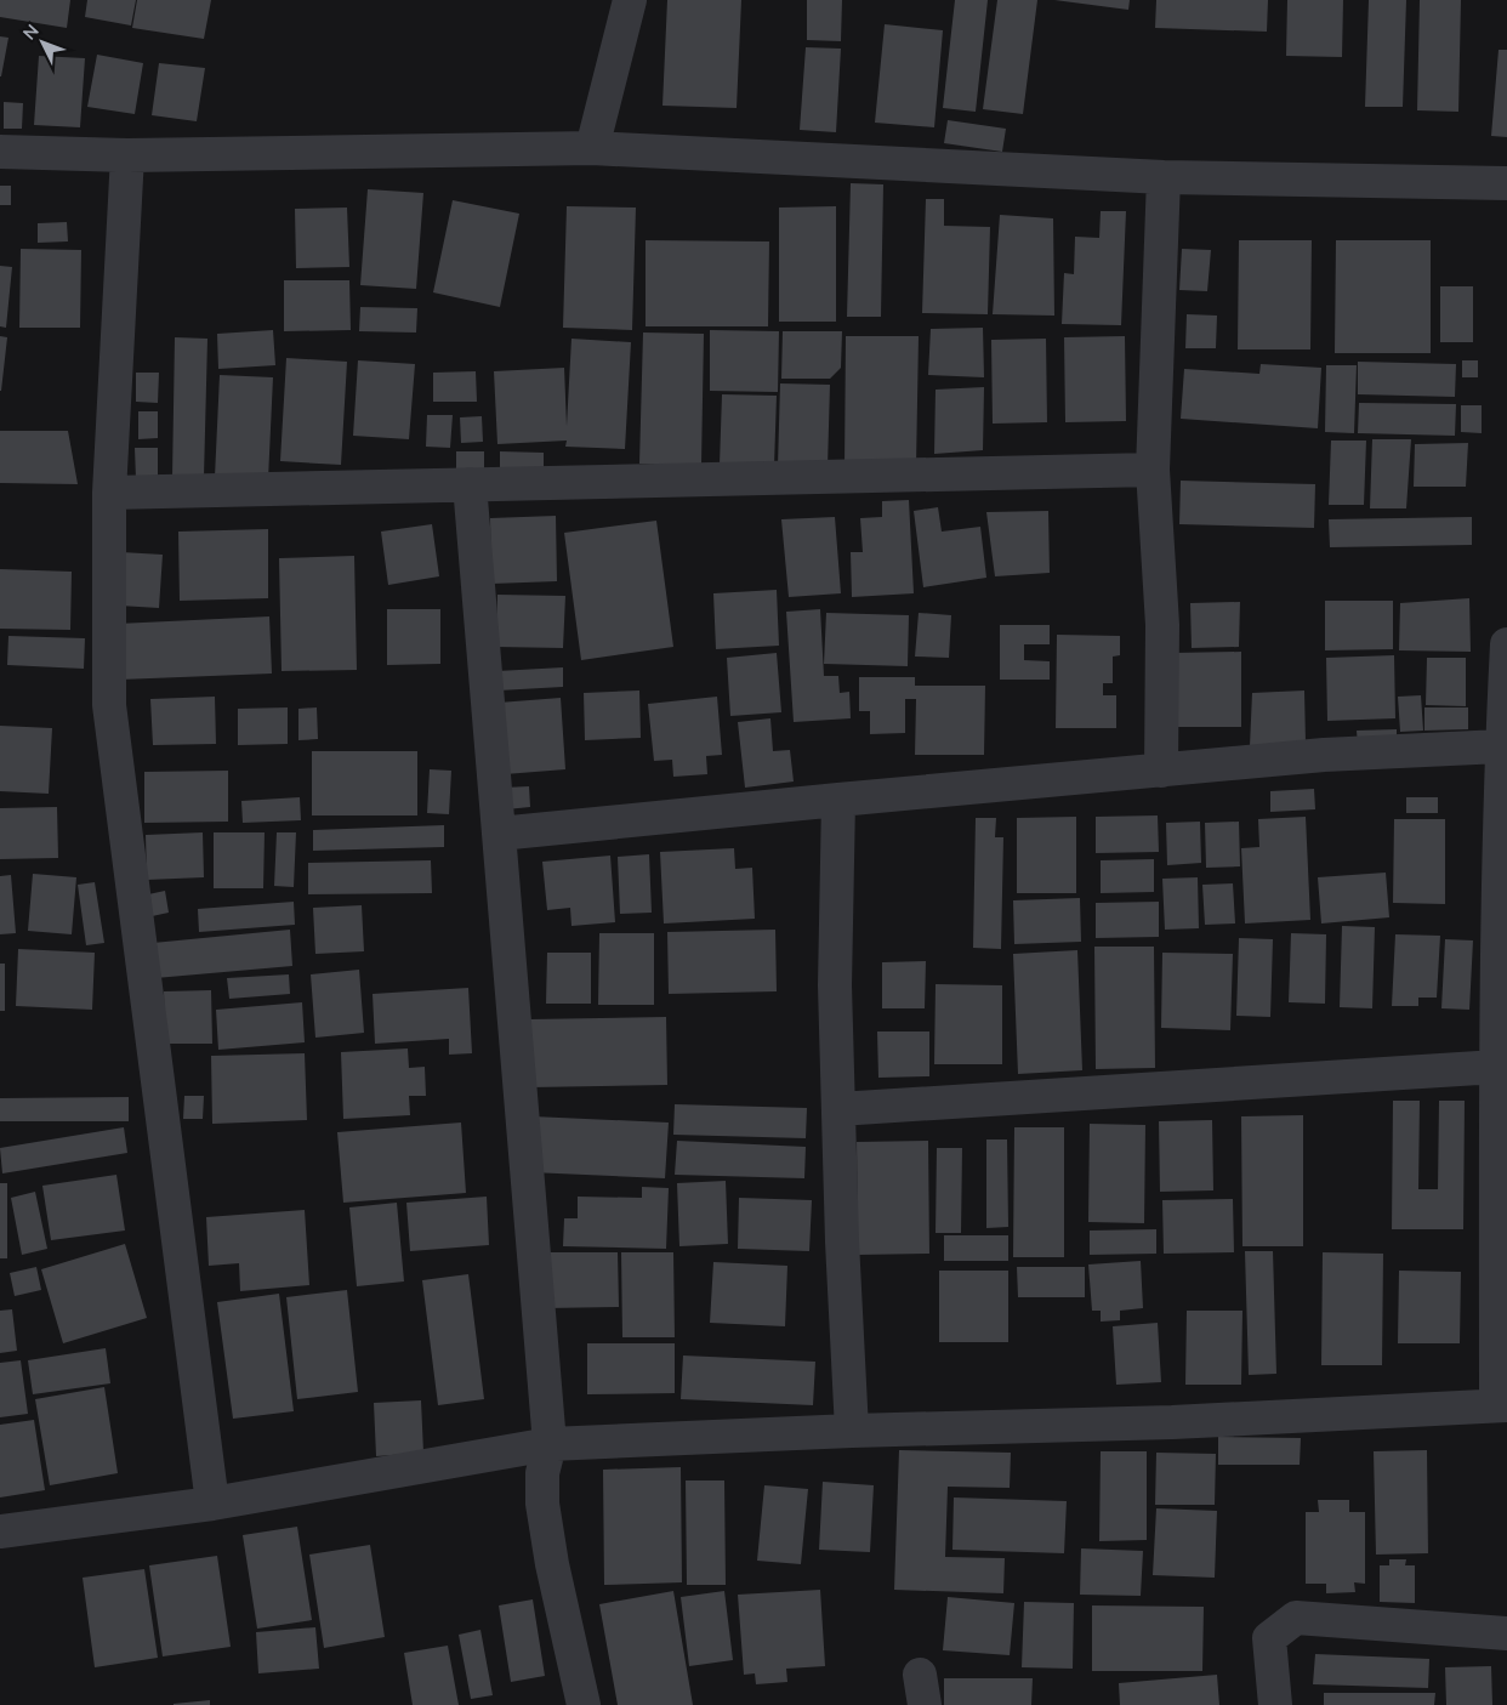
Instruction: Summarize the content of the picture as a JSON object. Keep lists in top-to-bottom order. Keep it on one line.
{"north":"top left"}
